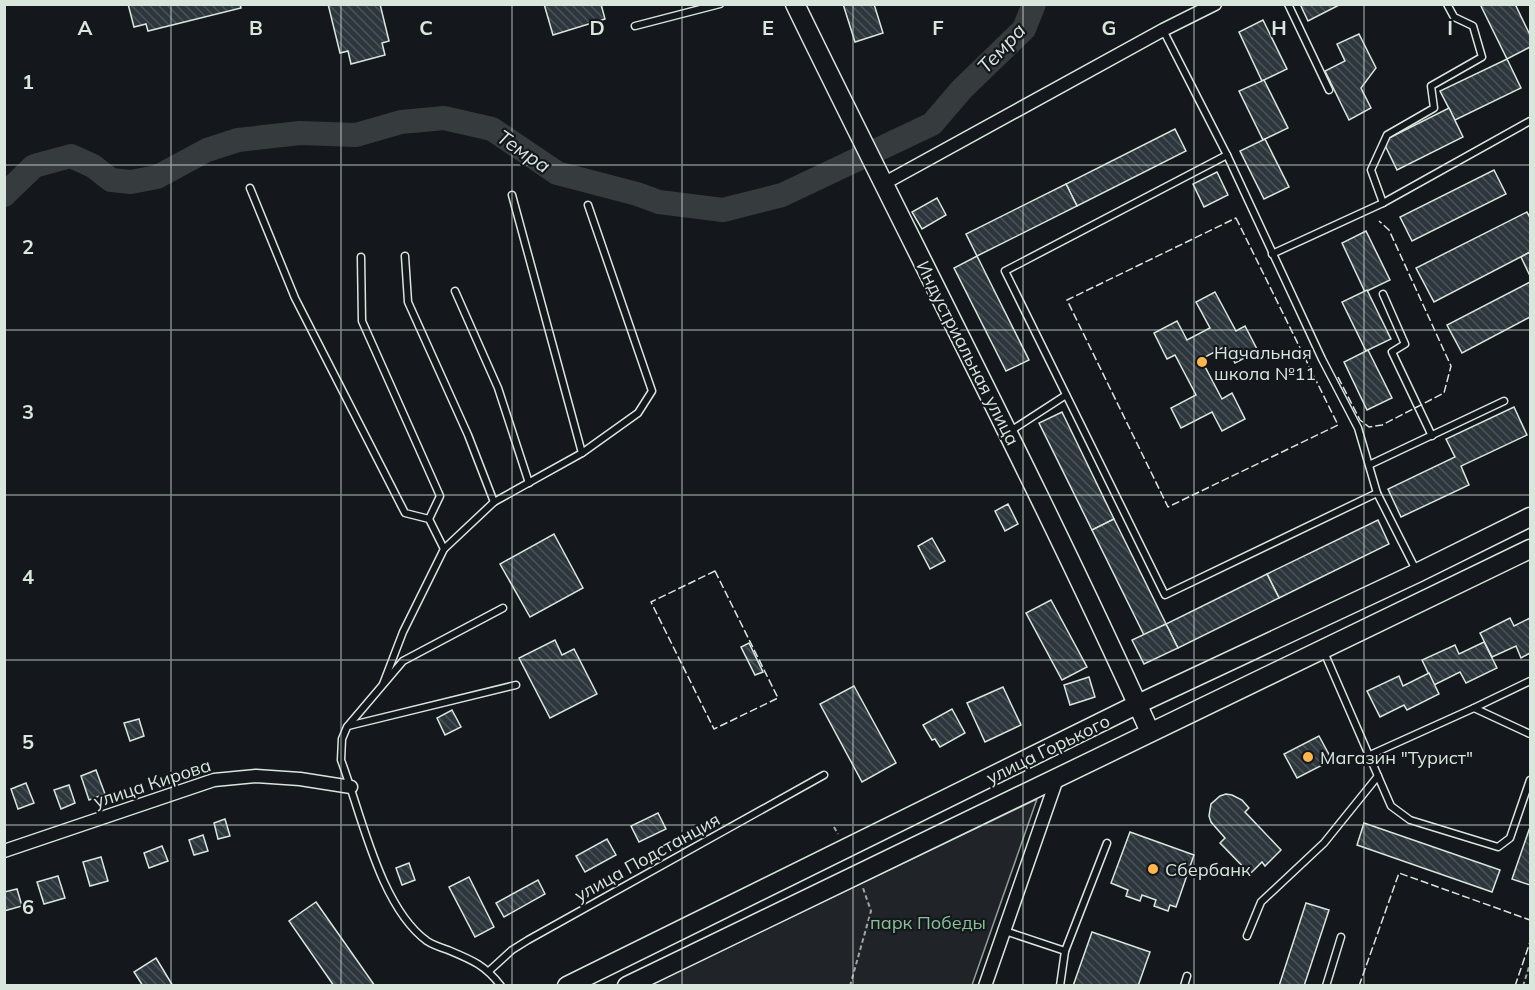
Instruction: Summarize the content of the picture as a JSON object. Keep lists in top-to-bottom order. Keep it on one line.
{"streets":{"main road":["Индустриальная улица","улица Горького"],"street":["улица Кирова"],"lane":["улица Подстанция"]},"crossings":[["Индустриальная улица","улица Горького"]],"water":["Темра"],"parks":["парк Победы"],"places":["Начальная школа №11","Магазин \"Турист\"","Сбербанк"],"grid":{"columns":["A","B","C","D","E","F","G","H","I"],"rows":["1","2","3","4","5","6"]}}
